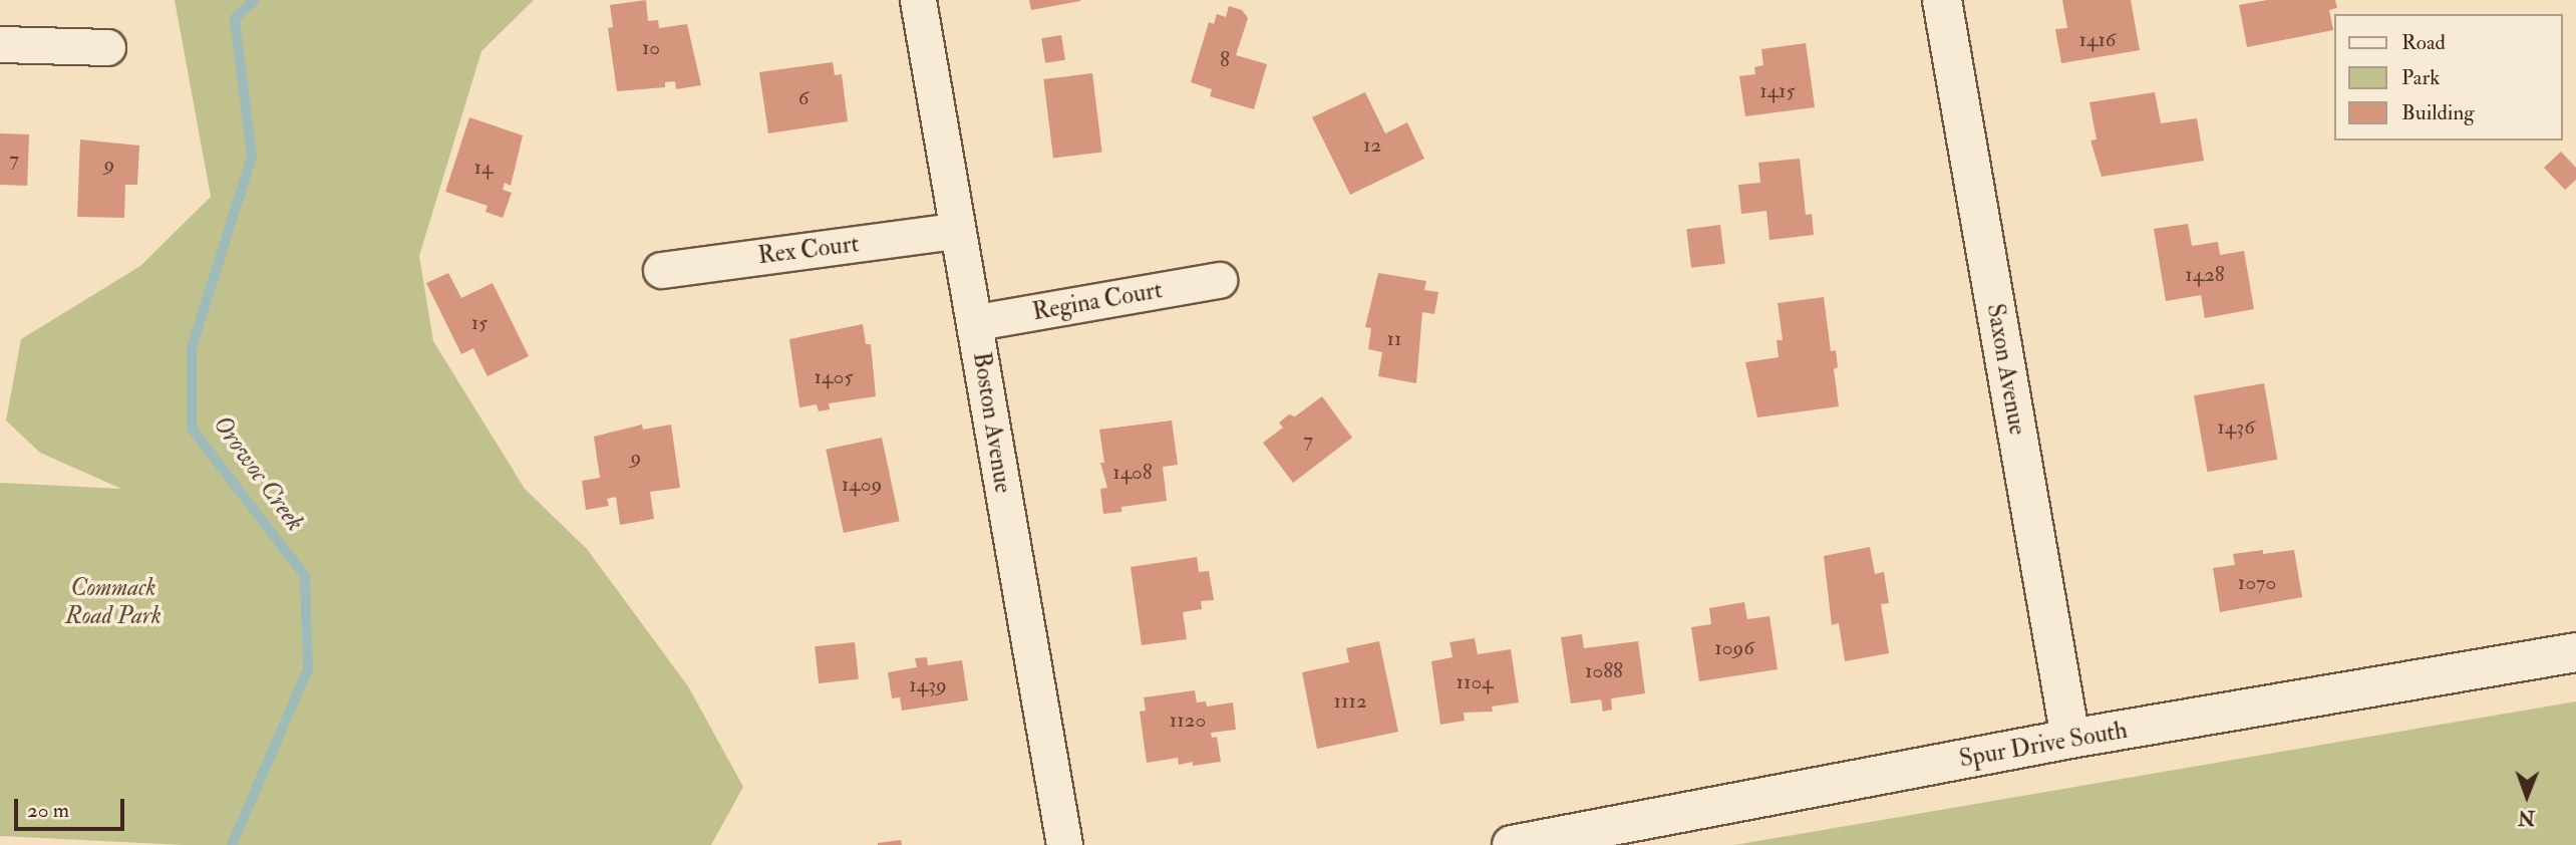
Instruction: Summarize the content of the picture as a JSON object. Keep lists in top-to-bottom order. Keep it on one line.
{"streets":{"street":["Rex Court","Regina Court","Saxon Avenue","Boston Avenue","Spur Drive South"]},"crossings":[["Rex Court","Boston Avenue"],["Regina Court","Boston Avenue"],["Saxon Avenue","Spur Drive South"]],"water":["Orowoc Creek"],"parks":["Commack Road Park"],"house_numbers":["1416","10","8","1415","6","12","7","9","14","1428","15","11","1405","1436","7","9","1408","1409","1070","1096","1088","1104","1439","1112","1120"],"legend":["Road","Park","Building"],"scale_bar":"20 m","north":"bottom"}
